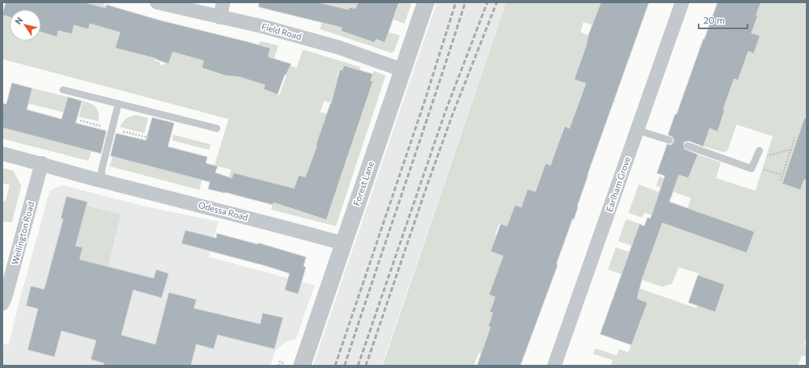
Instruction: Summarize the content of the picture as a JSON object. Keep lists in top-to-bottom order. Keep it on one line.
{"streets":{"street":["Field Road","Forest Lane","Earlham Grove","Odessa Road","Wellington Road"]},"crossings":[["Field Road","Forest Lane"],["Forest Lane","Odessa Road"],["Odessa Road","Wellington Road"]],"scale_bar":"20 m","north":"top left"}
